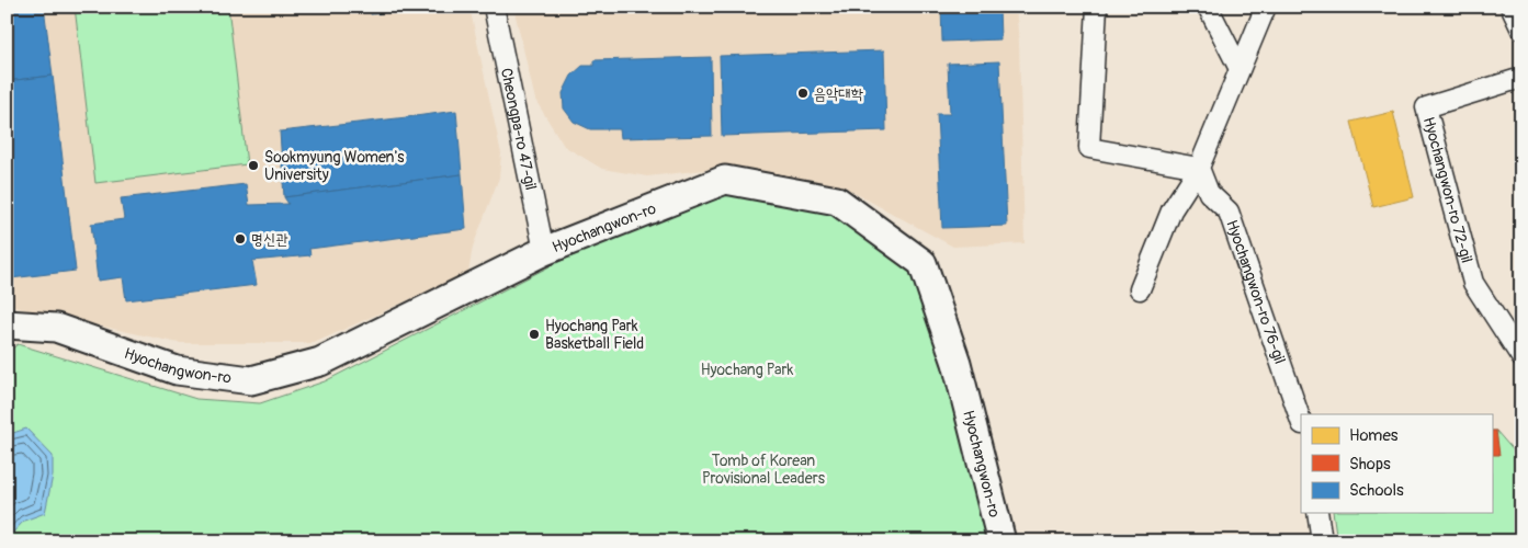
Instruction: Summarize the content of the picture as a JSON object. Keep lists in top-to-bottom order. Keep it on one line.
{"streets":{"street":["Cheongpa-ro 47-gil","Hyochangwon-ro 72-gil","Hyochangwon-ro","Hyochangwon-ro 76-gil"]},"crossings":[["Cheongpa-ro 47-gil","Hyochangwon-ro"]],"parks":["Hyochang Park","Tomb of Korean Provisional Leaders"],"places":["음악대학","Sookmyung Women's University","명신관","Hyochang Park Basketball Field"],"legend":["Homes","Shops","Schools"]}
